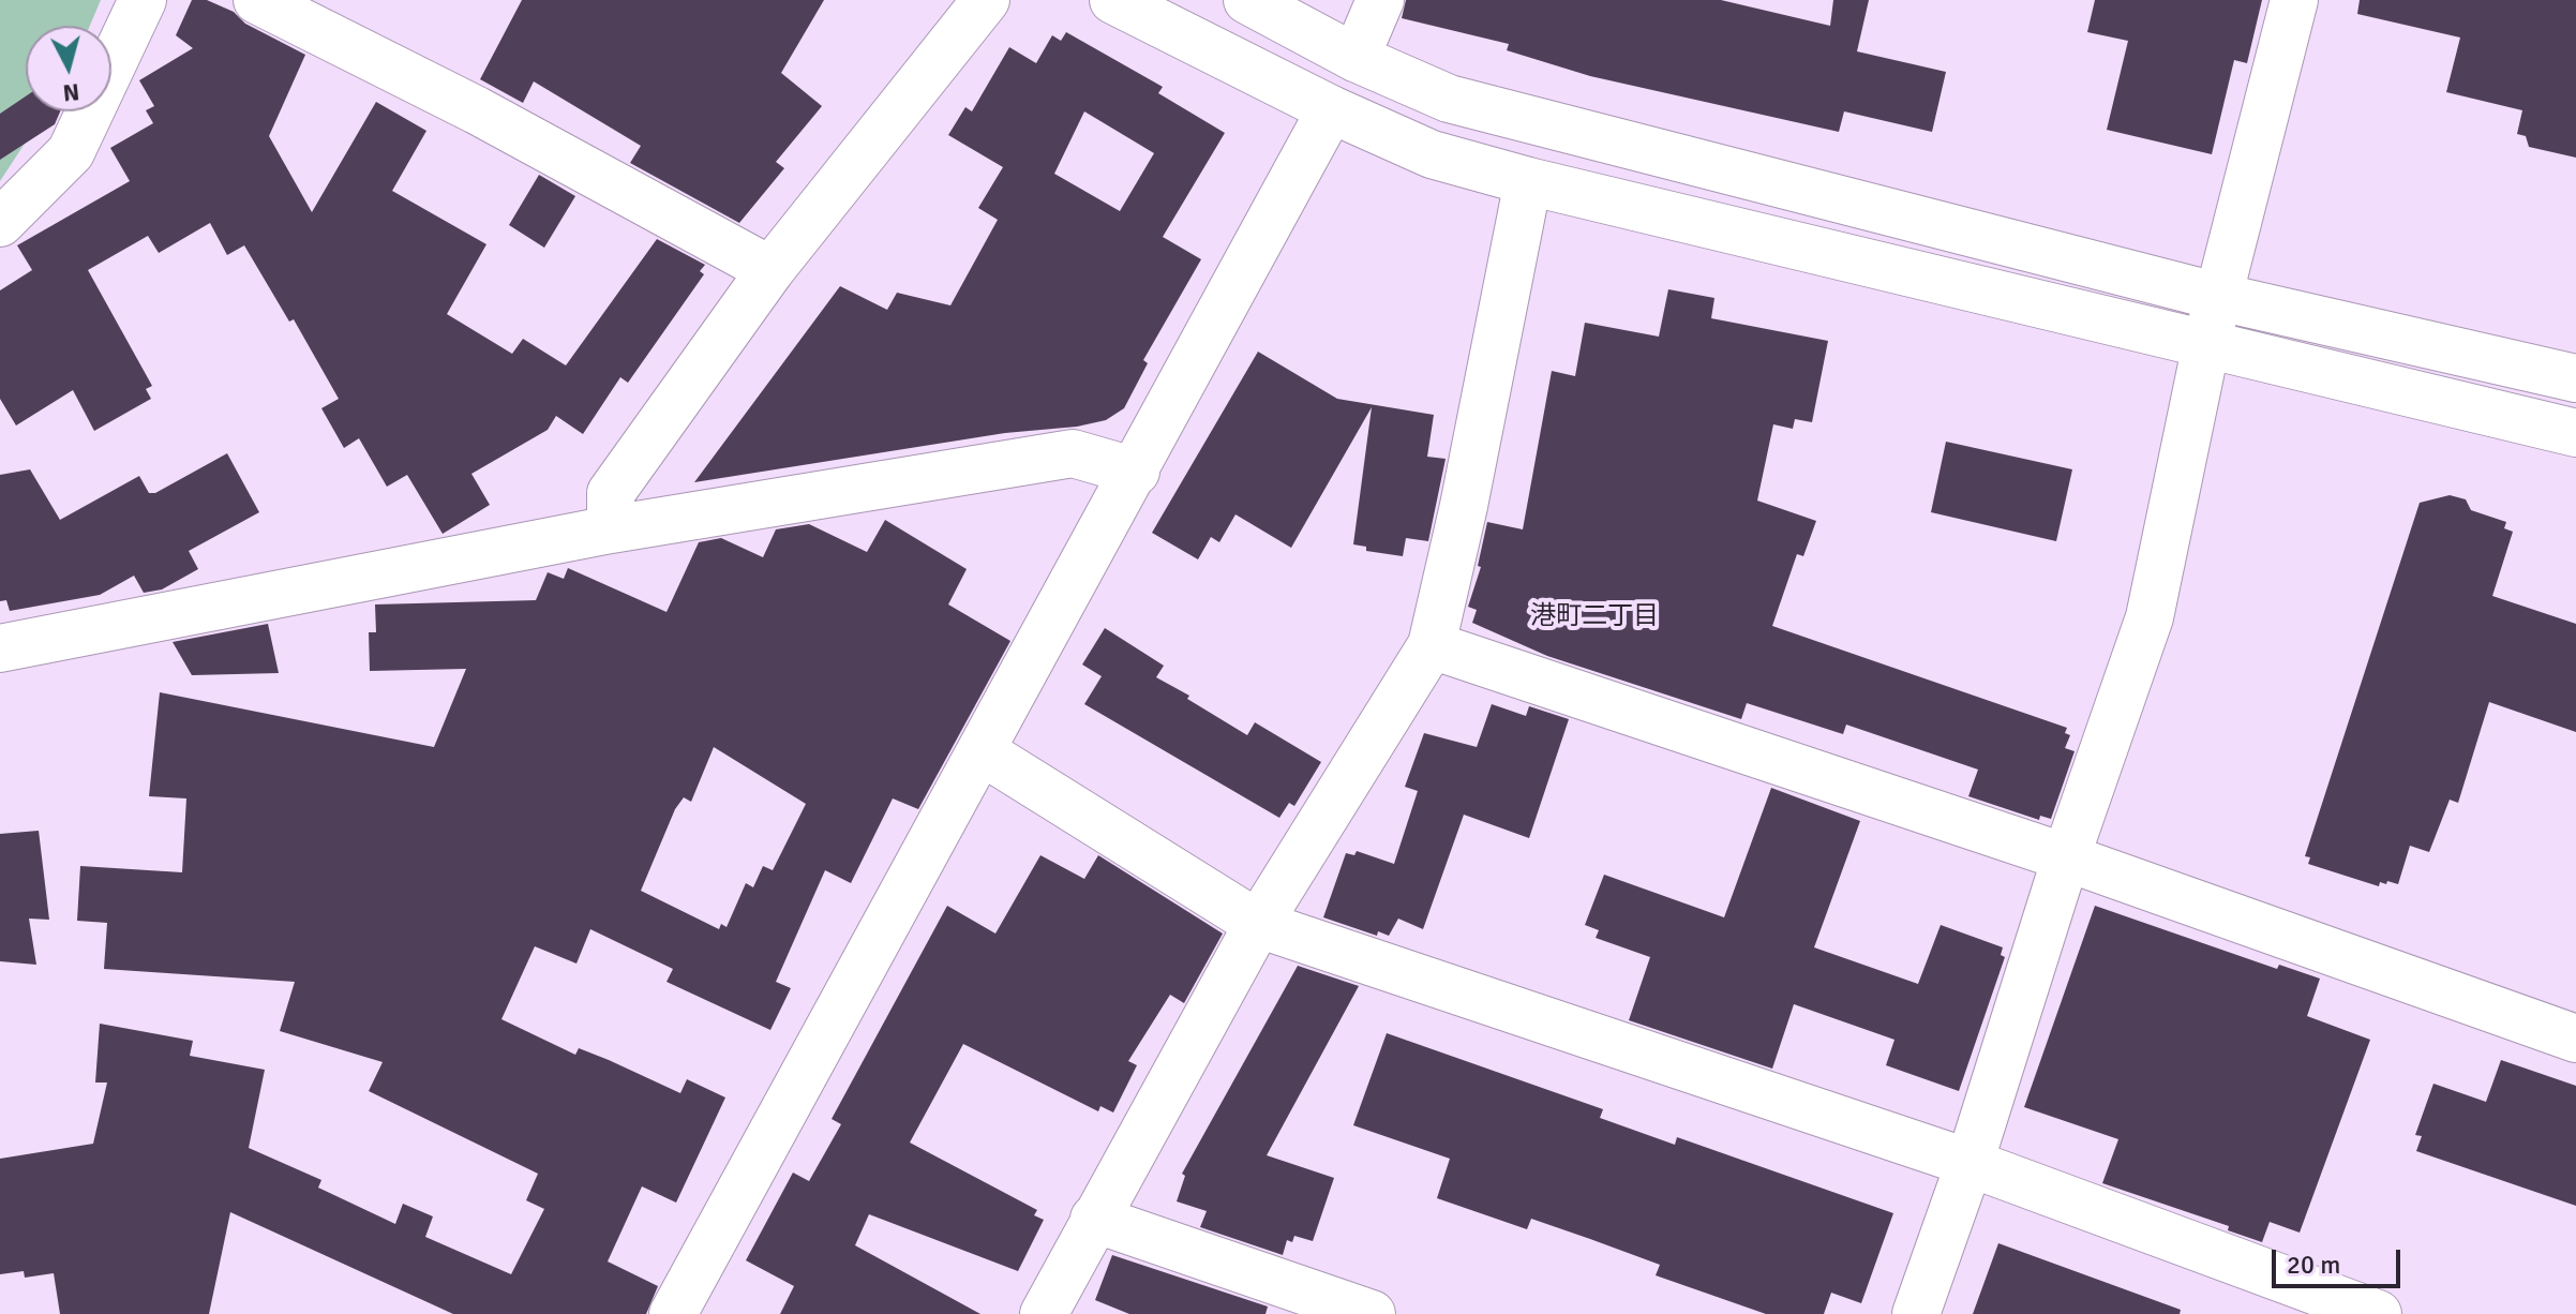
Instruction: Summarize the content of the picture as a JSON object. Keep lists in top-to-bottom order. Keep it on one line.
{"districts":["港町二丁目"],"scale_bar":"20 m","north":"bottom"}
